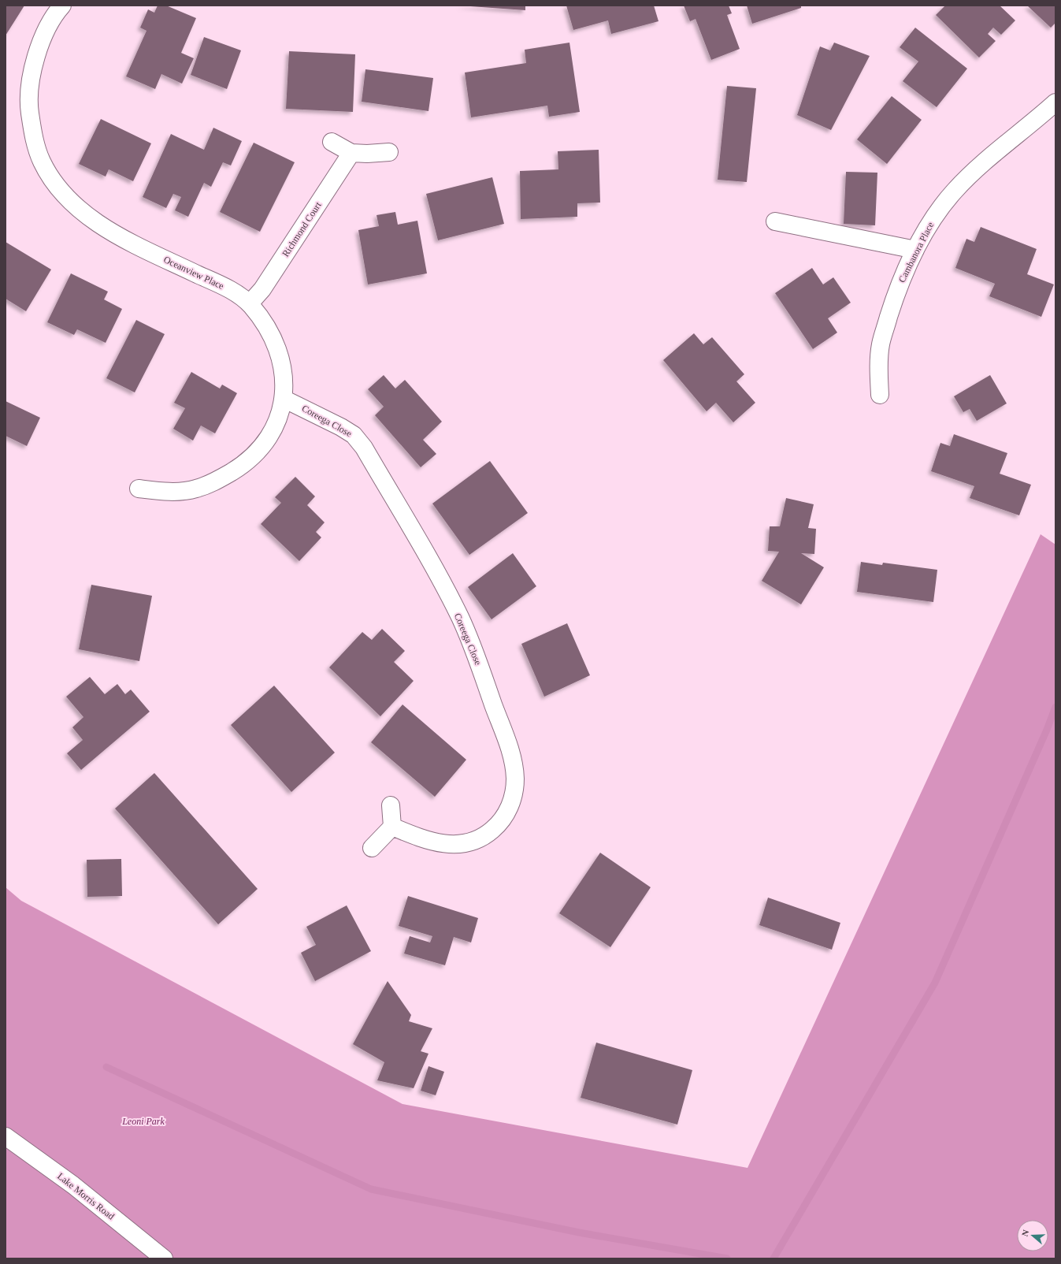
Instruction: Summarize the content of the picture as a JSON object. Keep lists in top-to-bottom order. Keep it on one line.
{"streets":{"street":["Richmond Court","Cambanora Place","Oceanview Place","Coreega Close","Lake Morris Road"]},"crossings":[["Richmond Court","Oceanview Place"],["Oceanview Place","Coreega Close"]],"parks":["Leoni Park"],"north":"left"}
